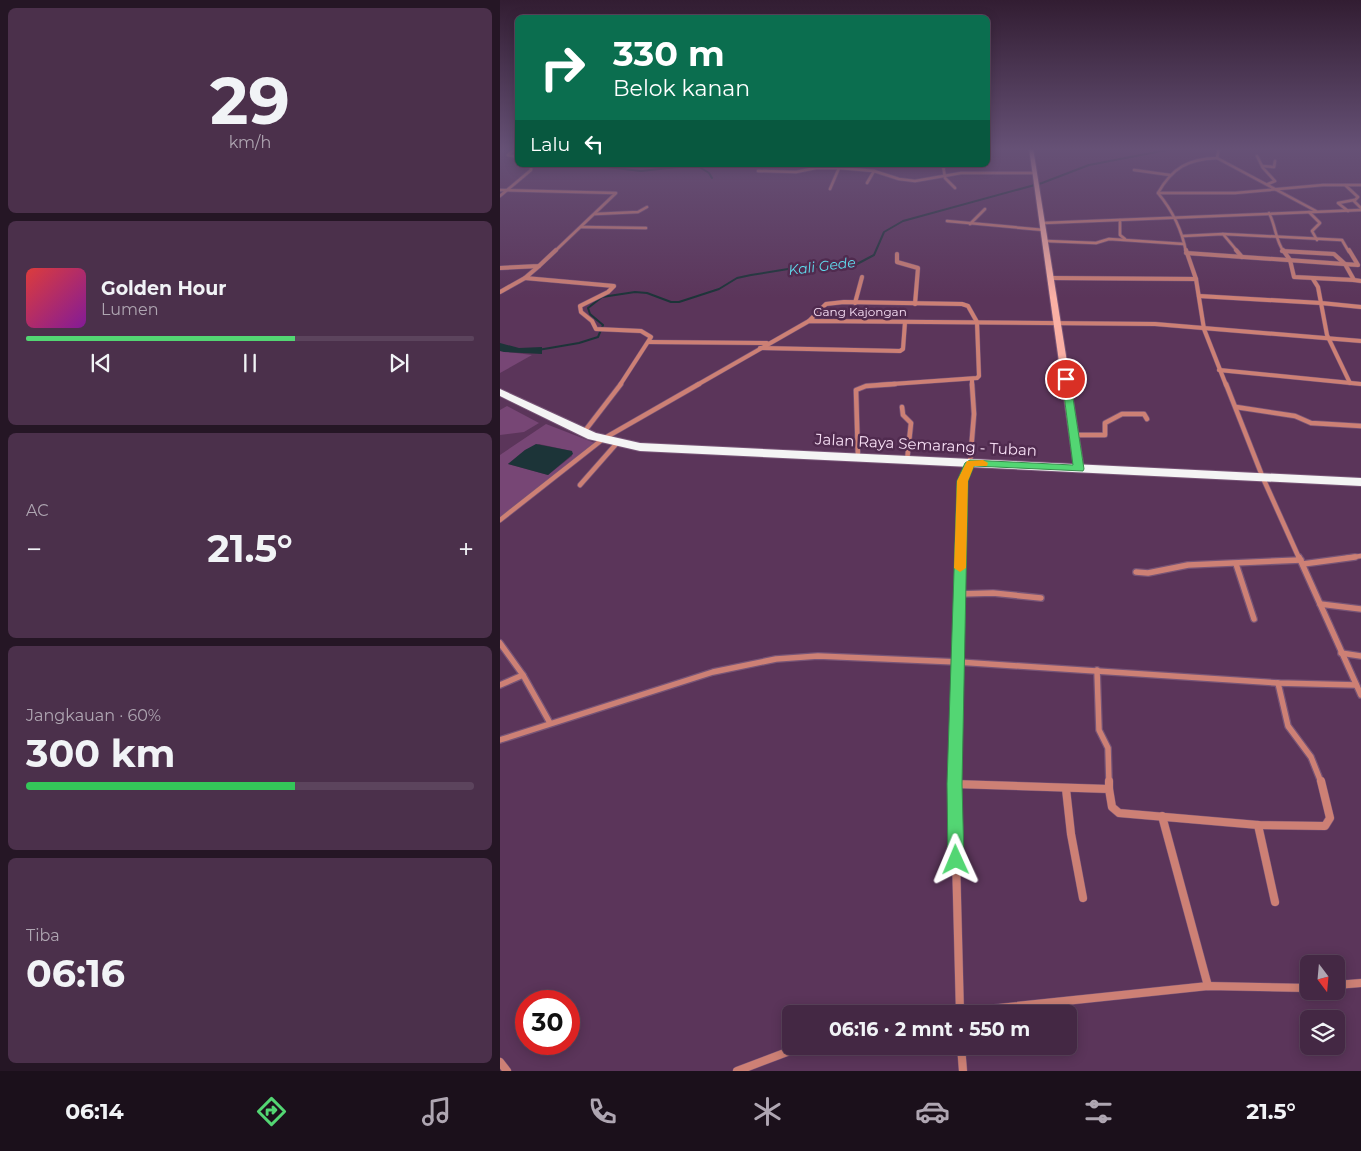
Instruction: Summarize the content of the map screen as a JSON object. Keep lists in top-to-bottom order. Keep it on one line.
{"streets":{"highway":["Jalan Raya Semarang - Tuban"],"street":["Gang Kajongan"]},"crossings":[["Gang Kajongan","Jalan Raya Semarang - Tuban"]],"water":["Kali Gede"],"north":"bottom","page":{"tile":[["29","km/h"],"AC",["Jangkauan · 60%","300 km"],["Tiba","06:16"]],"turn":["330 m","Belok kanan"],"then":"Lalu","song":["Golden Hour","Lumen"],"heat":["−","21.5°","+"],"limit":"30","trip":"06:16 · 2 mnt · 550 m","tabs":["06:14","21.5°"]}}
